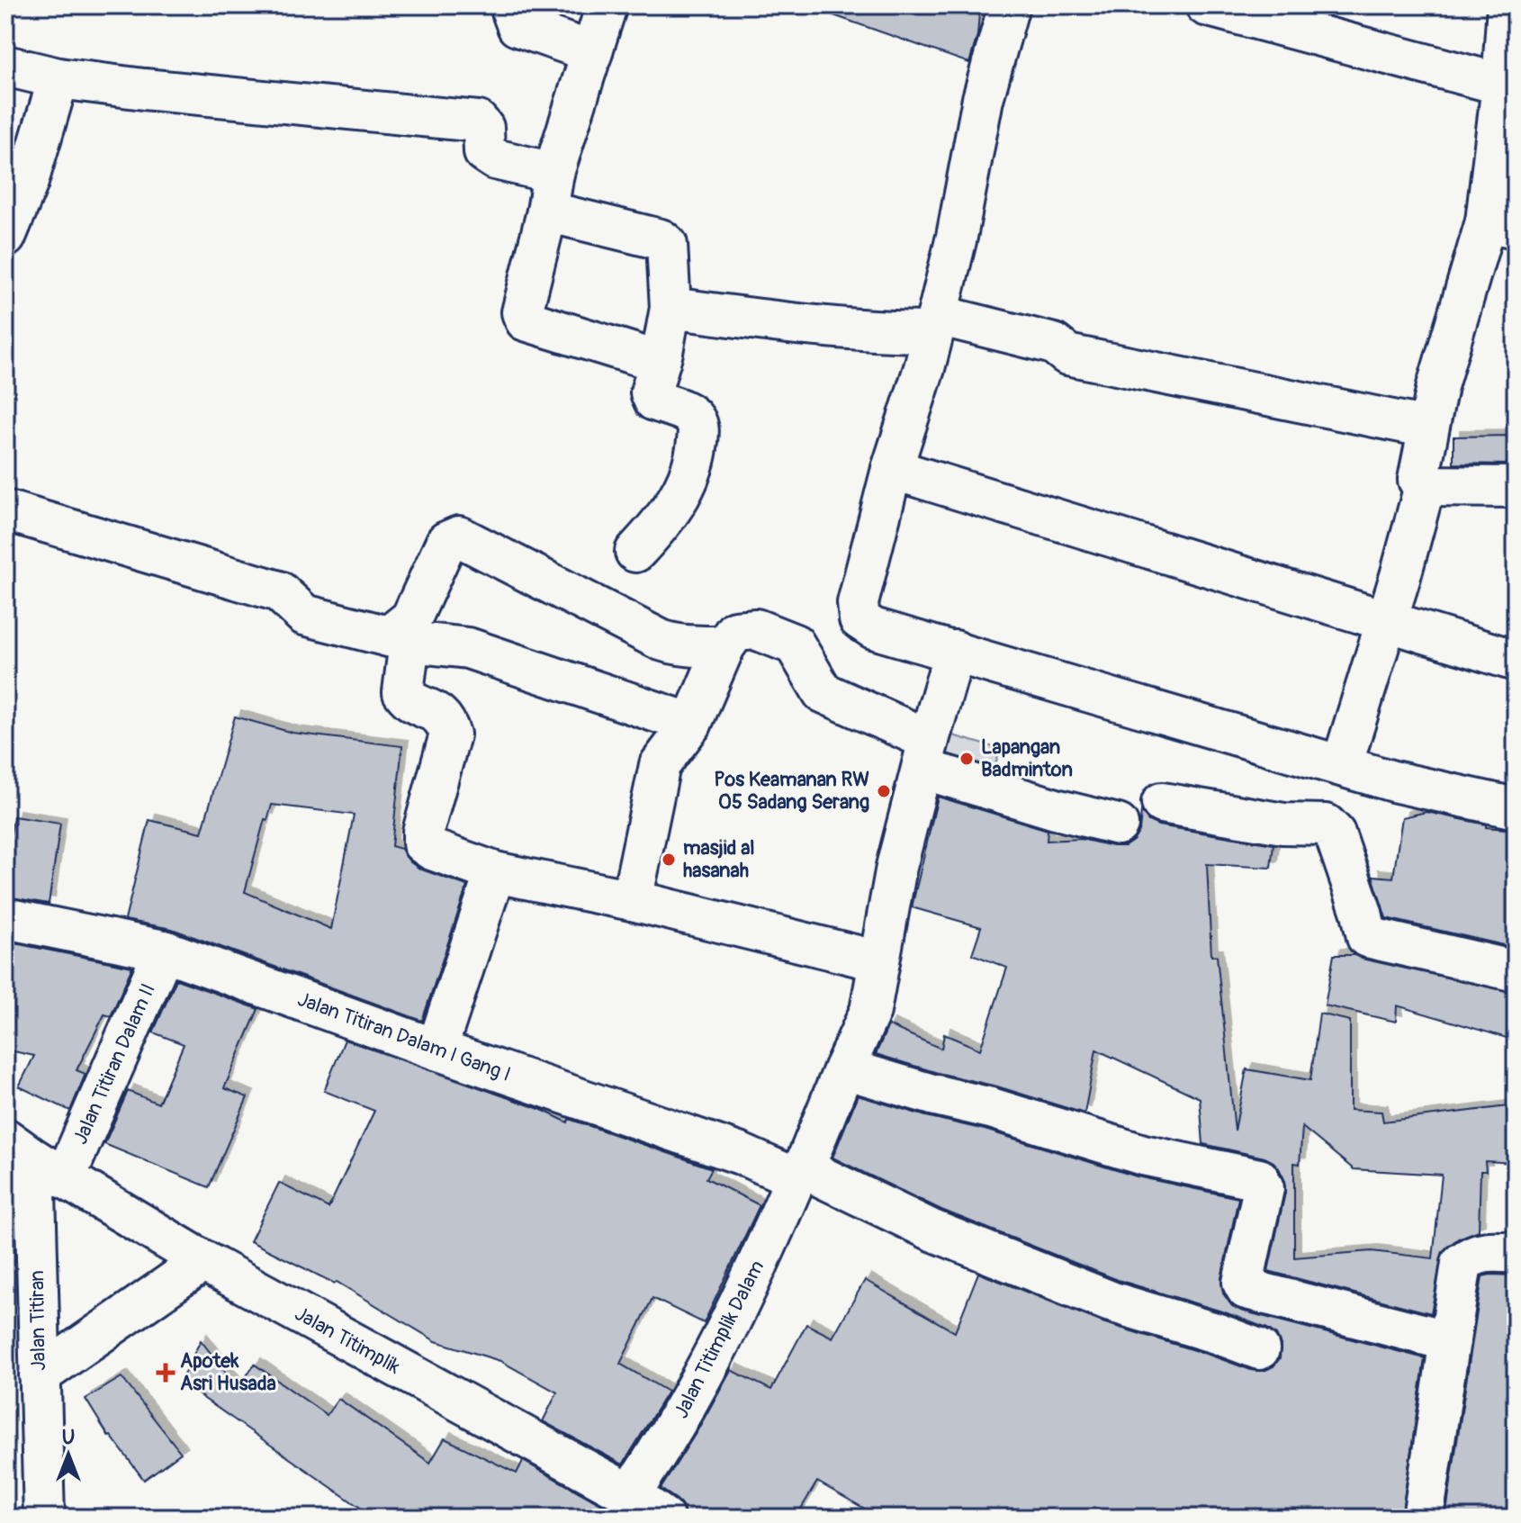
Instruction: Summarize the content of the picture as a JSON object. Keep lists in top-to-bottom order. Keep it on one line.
{"streets":{"street":["Jalan Titiran Dalam I Gang I","Jalan Titiran Dalam II","Jalan Titiran","Jalan Titimplik Dalam","Jalan Titimplik"]},"crossings":[["Jalan Titiran Dalam I Gang I","Jalan Titiran Dalam II"],["Jalan Titiran Dalam I Gang I","Jalan Titimplik Dalam"],["Jalan Titiran Dalam II","Jalan Titiran"],["Jalan Titiran Dalam II","Jalan Titimplik"],["Jalan Titiran","Jalan Titimplik"],["Jalan Titimplik Dalam","Jalan Titimplik"]],"places":{"other":["Lapangan Badminton","Pos Keamanan RW 05 Sadang Serang","masjid al hasanah"],"health":["Apotek Asri Husada"]},"north":"top"}
